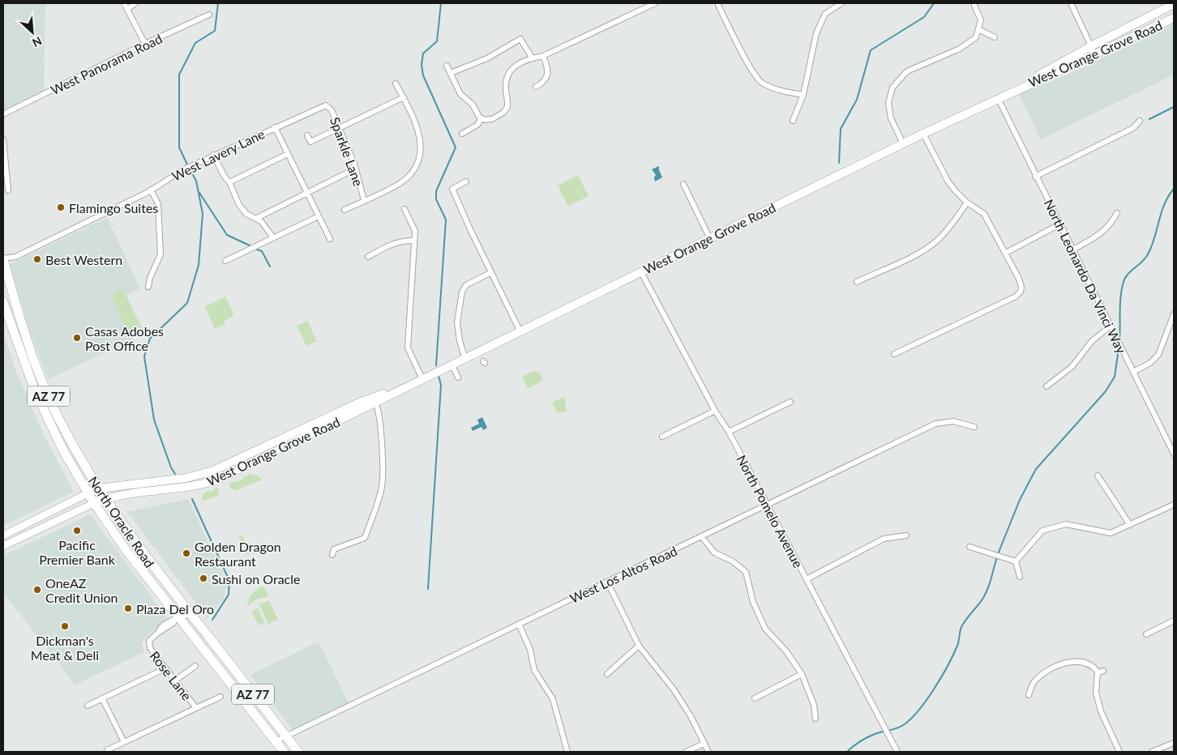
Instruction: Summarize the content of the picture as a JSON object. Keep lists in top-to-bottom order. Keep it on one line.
{"streets":{"highway":["AZ 77","North Oracle Road"],"main road":["West Orange Grove Road"],"street":["West Panorama Road","Sparkle Lane","West Lavery Lane","North Leonardo Da Vinci Way","North Pomelo Avenue","West Los Altos Road","Rose Lane"]},"crossings":[["West Orange Grove Road","North Leonardo Da Vinci Way"],["West Orange Grove Road","North Pomelo Avenue"],["West Orange Grove Road","North Oracle Road"],["Sparkle Lane","West Lavery Lane"],["West Lavery Lane","North Oracle Road"],["North Pomelo Avenue","West Los Altos Road"],["North Oracle Road","West Los Altos Road"],["North Oracle Road","Rose Lane"]],"places":["Flamingo Suites","Best Western","Casas Adobes Post Office","Pacific Premier Bank","Golden Dragon Restaurant","Sushi on Oracle","OneAZ Credit Union","Plaza Del Oro","Dickman's Meat & Deli"],"north":"bottom right"}
